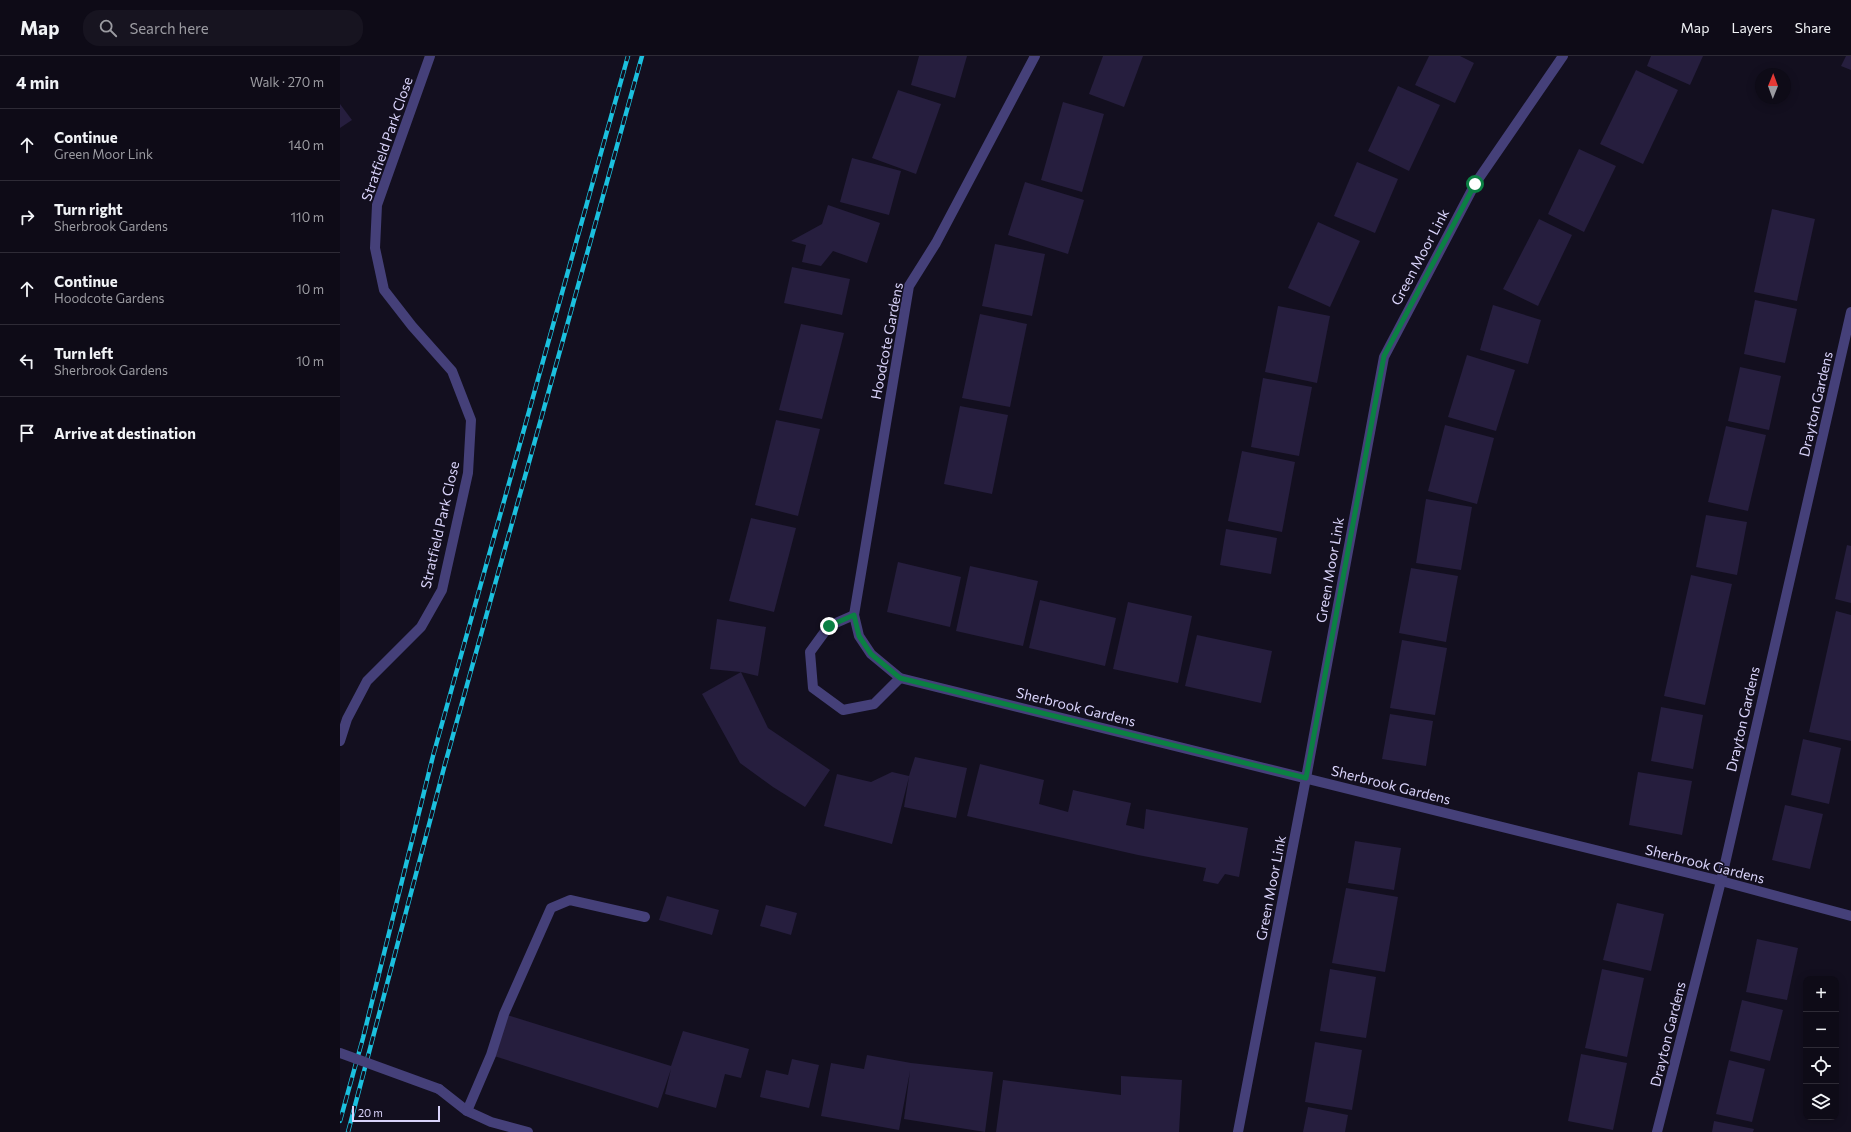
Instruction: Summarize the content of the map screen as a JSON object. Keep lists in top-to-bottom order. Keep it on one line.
{"streets":{"street":["Stratfield Park Close","Green Moor Link","Hoodcote Gardens","Drayton Gardens","Sherbrook Gardens"]},"crossings":[["Green Moor Link","Sherbrook Gardens"],["Hoodcote Gardens","Sherbrook Gardens"],["Drayton Gardens","Sherbrook Gardens"]],"scale_bar":"20 m","north":"top","page":{"header":"Map","search":"Search here","nav":["Map","Layers","Share"],"heading":["4 min","Walk · 270 m"],"list":[["Continue","Green Moor Link","140 m"],["Turn right","Sherbrook Gardens","110 m"],["Continue","Hoodcote Gardens","10 m"],["Turn left","Sherbrook Gardens","10 m"],"Arrive at destination"],"map_buttons":["+","−"],"scale":"20 m"}}
